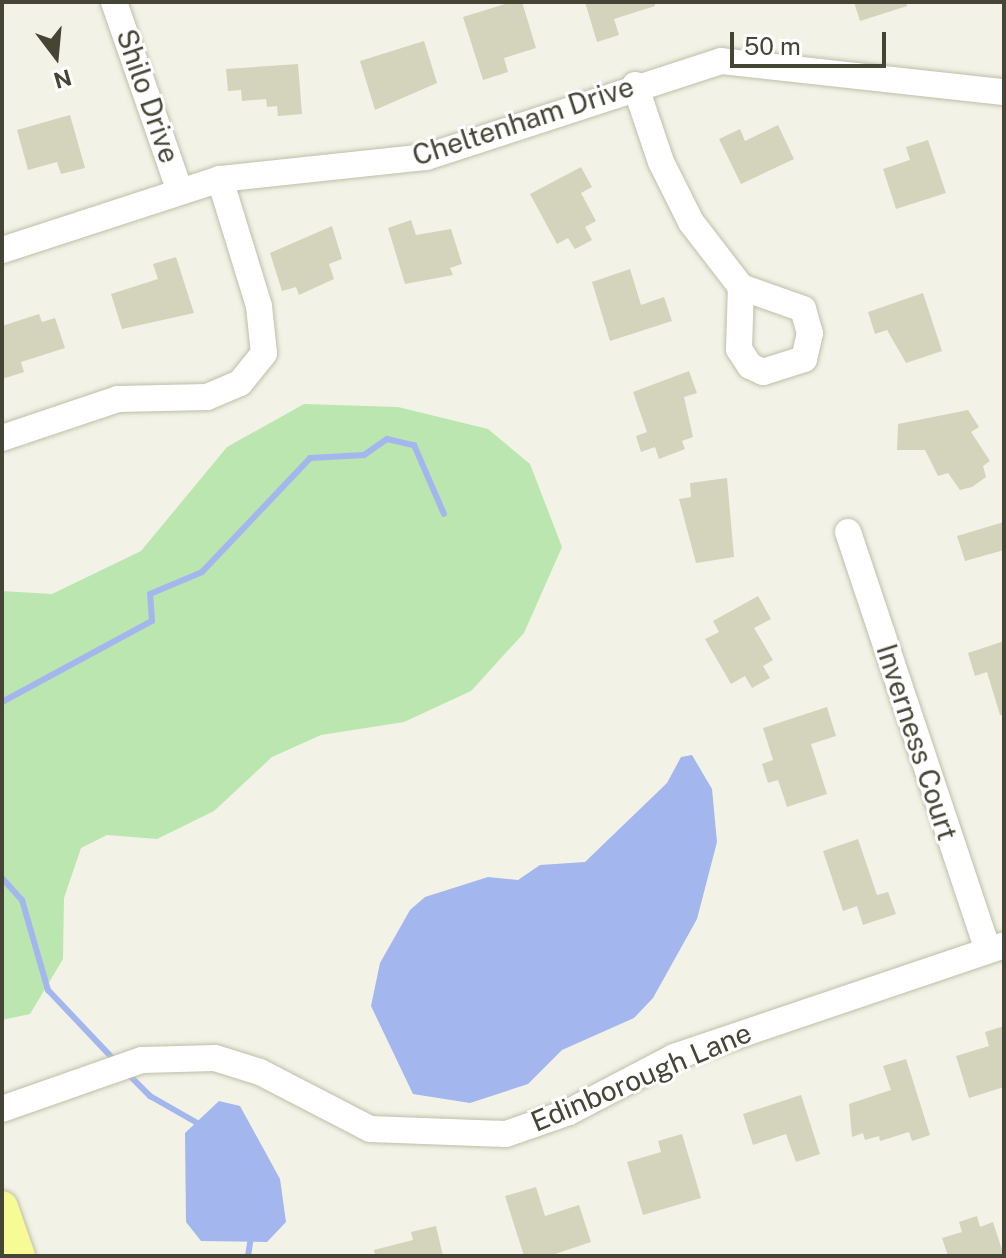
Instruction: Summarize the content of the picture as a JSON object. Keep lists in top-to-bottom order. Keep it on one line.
{"streets":{"street":["Shilo Drive","Cheltenham Drive","Inverness Court","Edinborough Lane"]},"crossings":[["Shilo Drive","Cheltenham Drive"],["Inverness Court","Edinborough Lane"]],"scale_bar":"50 m","north":"bottom"}
